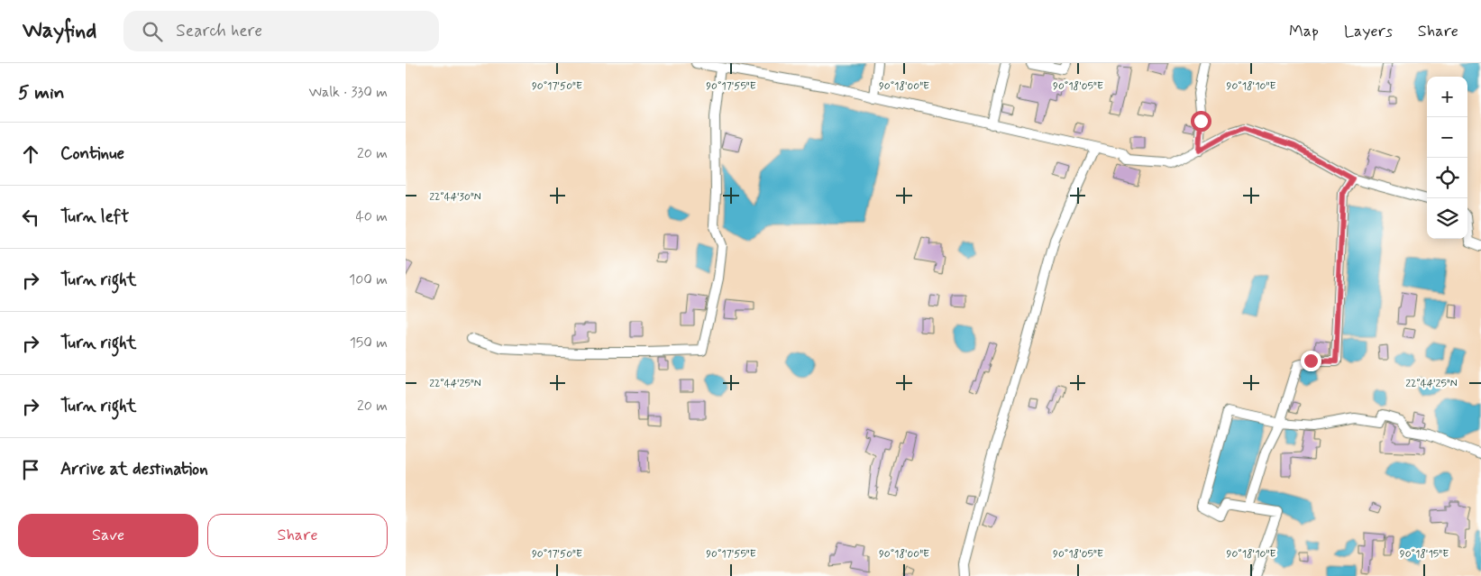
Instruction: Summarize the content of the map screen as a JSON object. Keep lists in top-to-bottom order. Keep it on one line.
{"page":{"header":"Wayfind","search":"Search here","nav":["Map","Layers","Share"],"heading":["5 min","Walk · 330 m"],"map_buttons":["+","−"],"list":[["Continue","20 m"],["Turn left","40 m"],["Turn right","100 m"],["Turn right","150 m"],["Turn right","20 m"],"Arrive at destination"],"buttons":["Save","Share"]},"coordinates":["90°17'50\"E","90°17'55\"E","90°18'00\"E","90°18'05\"E","90°18'10\"E","22°44'30\"N","22°44'25\"N","90°18'15\"E"]}
